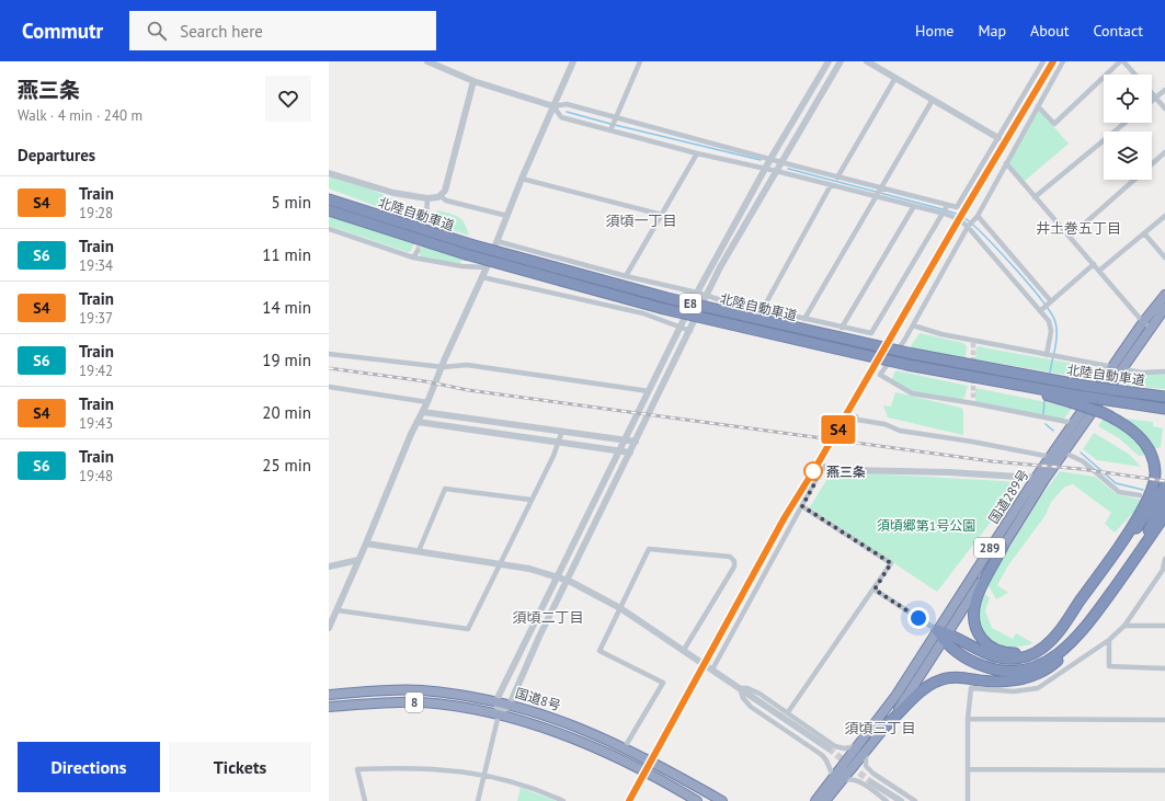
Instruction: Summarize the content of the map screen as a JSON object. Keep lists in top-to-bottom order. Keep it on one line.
{"streets":{"highway":["北陸自動車道","E8","国道289号","289","国道8号","8"]},"districts":["須頃一丁目","井土巻五丁目","須頃二丁目","須頃三丁目"],"parks":["須頃郷第1号公園"],"places":["燕三条"],"page":{"header":"Commutr","search":"Search here","nav":["Home","Map","About","Contact"],"heading":[["燕三条","Walk · 4 min · 240 m"],"Departures"],"on_map":"S4","list":[{"mark":"S4","name":"Train","note":"19:28","value":"5 min"},{"mark":"S6","name":"Train","note":"19:34","value":"11 min"},{"mark":"S4","name":"Train","note":"19:37","value":"14 min"},{"mark":"S6","name":"Train","note":"19:42","value":"19 min"},{"mark":"S4","name":"Train","note":"19:43","value":"20 min"},{"mark":"S6","name":"Train","note":"19:48","value":"25 min"}],"buttons":["Directions","Tickets"]}}
